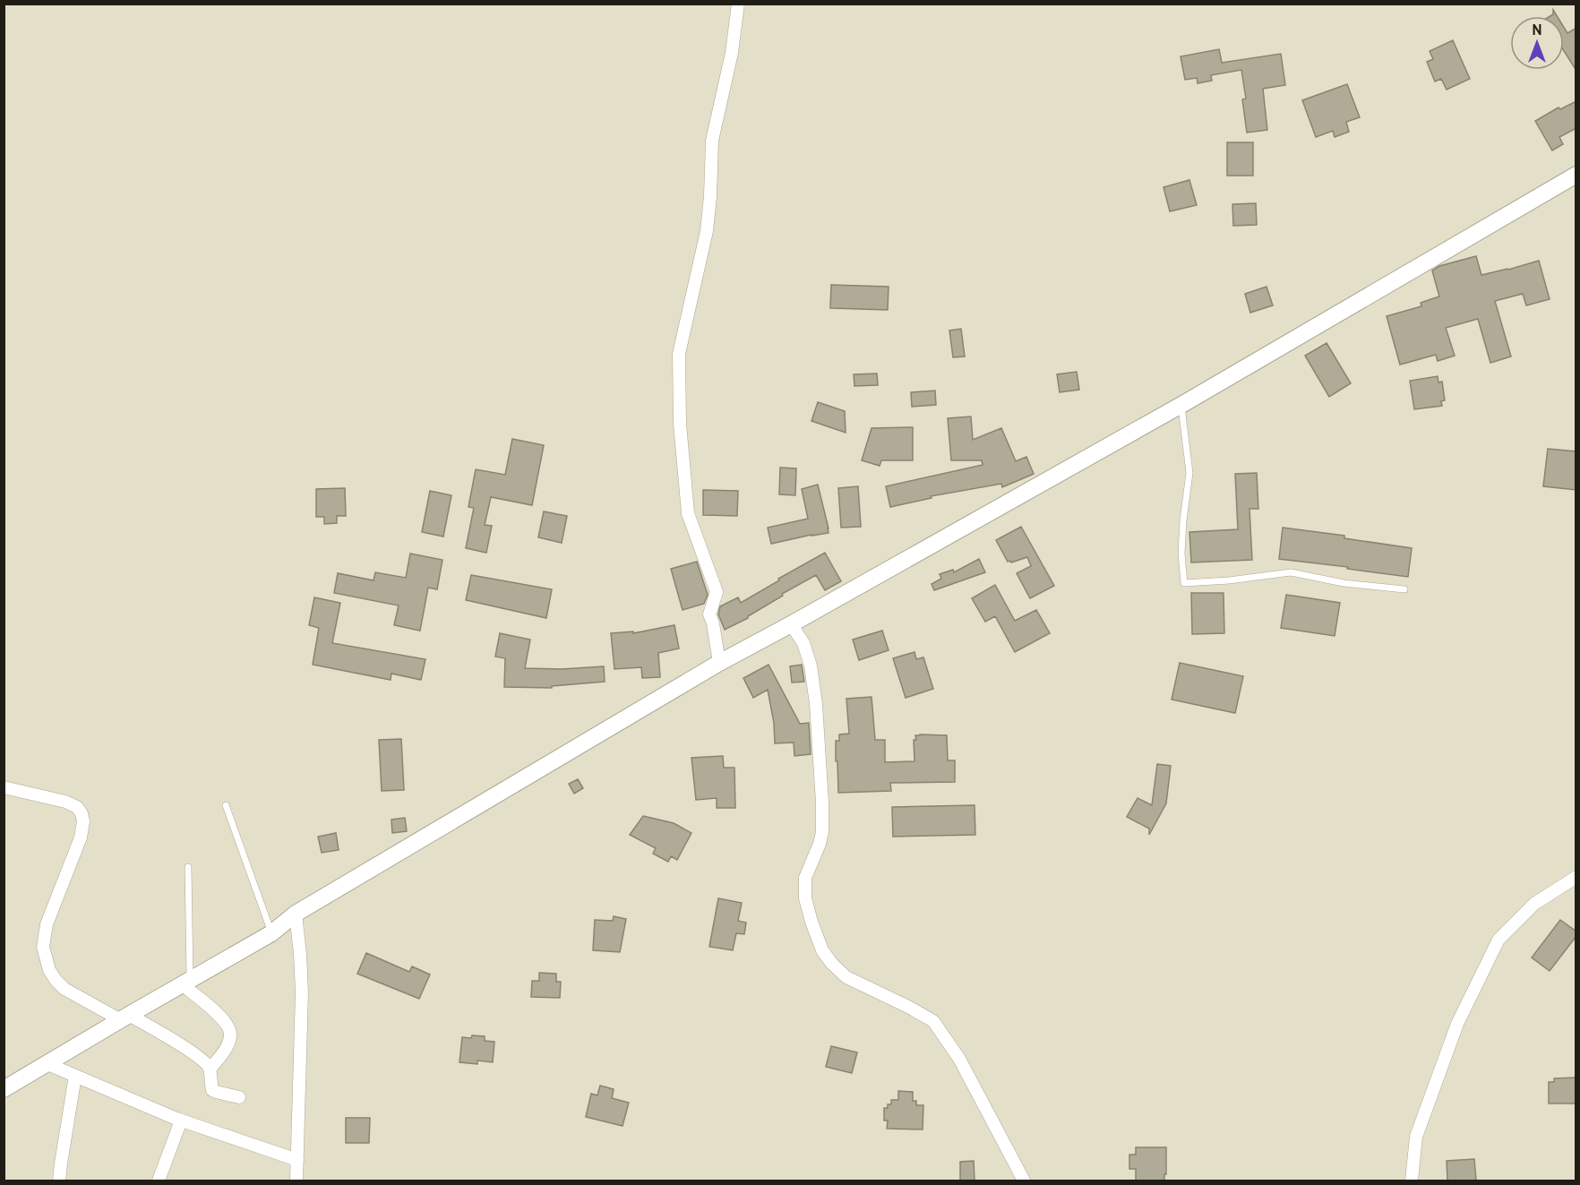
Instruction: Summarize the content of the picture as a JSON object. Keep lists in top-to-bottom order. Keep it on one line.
{"north":"top"}
